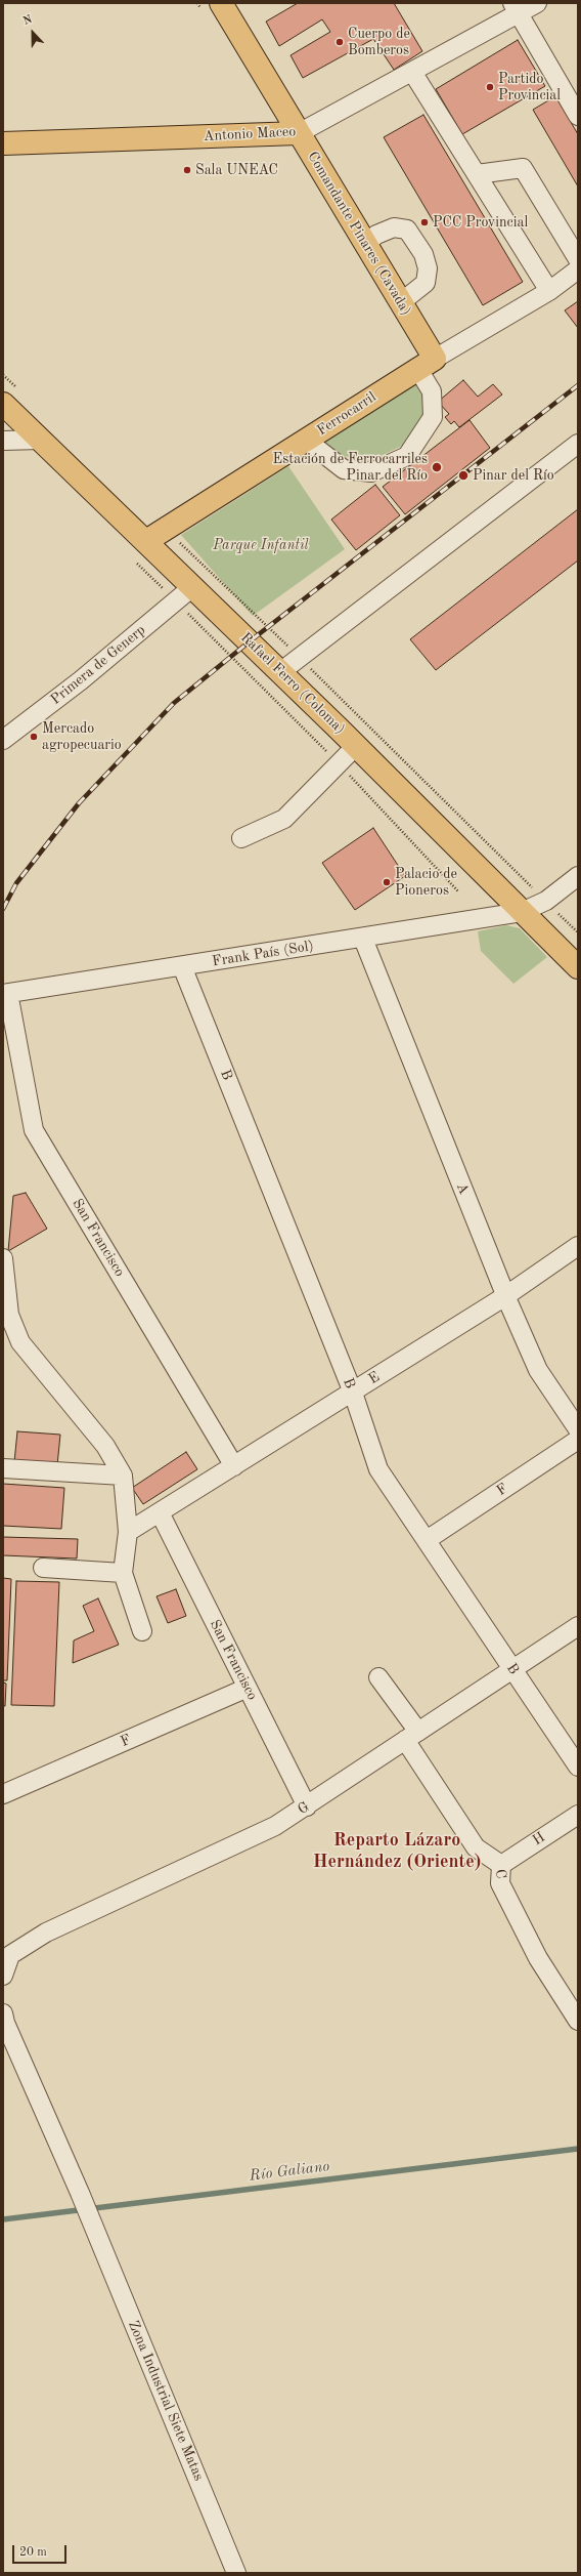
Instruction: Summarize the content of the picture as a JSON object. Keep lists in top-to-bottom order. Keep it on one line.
{"streets":{"main road":["Antonio Maceo","Comandante Pinares (Cavada)","Ferrocarril","Rafael Ferro (Coloma)"],"street":["Primera de Generp","Frank País (Sol)","B","A","San Francisco","E","F","G","H","C","Zona Industrial Siete Matas"]},"crossings":[["Antonio Maceo","Comandante Pinares (Cavada)"],["Comandante Pinares (Cavada)","Ferrocarril"],["Ferrocarril","Rafael Ferro (Coloma)"],["Primera de Generp","Rafael Ferro (Coloma)"],["Rafael Ferro (Coloma)","Frank País (Sol)"],["Frank País (Sol)","B"],["Frank País (Sol)","A"],["Frank País (Sol)","San Francisco"],["B","E"],["B","F"],["B","G"],["A","E"],["San Francisco","E"],["San Francisco","F"],["San Francisco","G"],["G","C"],["H","C"]],"districts":["Reparto Lázaro Hernández (Oriente)"],"water":["Río Galiano"],"parks":["Parque Infantil"],"places":["Cuerpo de Bomberos","Partido Provincial","Sala UNEAC","PCC Provincial","Estación de Ferrocarriles Pinar del Río","Pinar del Río","Mercado agropecuario","Palacio de Pioneros"],"scale_bar":"20 m","north":"top"}
